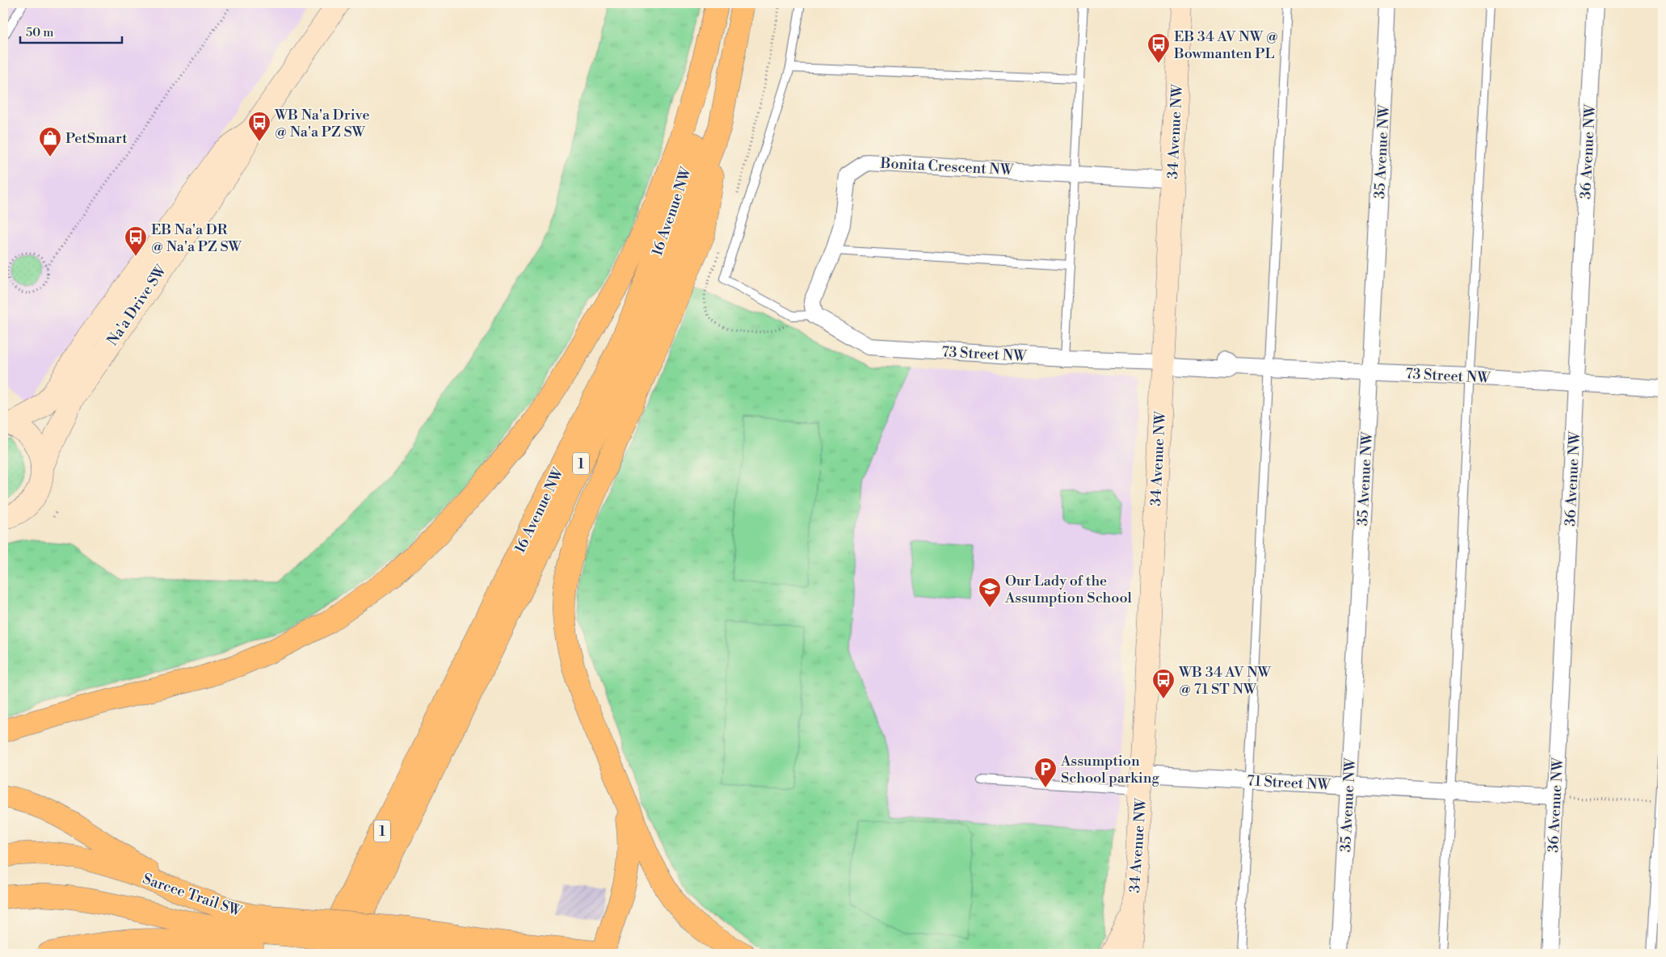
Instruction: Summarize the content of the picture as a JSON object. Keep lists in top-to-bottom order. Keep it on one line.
{"streets":{"highway":["16 Avenue NW","1","Sarcee Trail SW"],"street":["34 Avenue NW","35 Avenue NW","36 Avenue NW","Bonita Crescent NW","Na'a Drive SW","73 Street NW","71 Street NW"]},"crossings":[["34 Avenue NW","Bonita Crescent NW"],["34 Avenue NW","73 Street NW"],["34 Avenue NW","71 Street NW"],["35 Avenue NW","73 Street NW"],["35 Avenue NW","71 Street NW"],["36 Avenue NW","73 Street NW"],["36 Avenue NW","71 Street NW"],["Bonita Crescent NW","73 Street NW"]],"places":{"bus stop":["EB 34 AV NW @ Bowmanten PL","WB Na'a Drive @ Na'a PZ SW","EB Na'a DR @ Na'a PZ SW","WB 34 AV NW @ 71 ST NW"],"shop":["PetSmart"],"school or university":["Our Lady of the Assumption School"],"parking":["Assumption School parking"]},"scale_bar":"50 m"}
